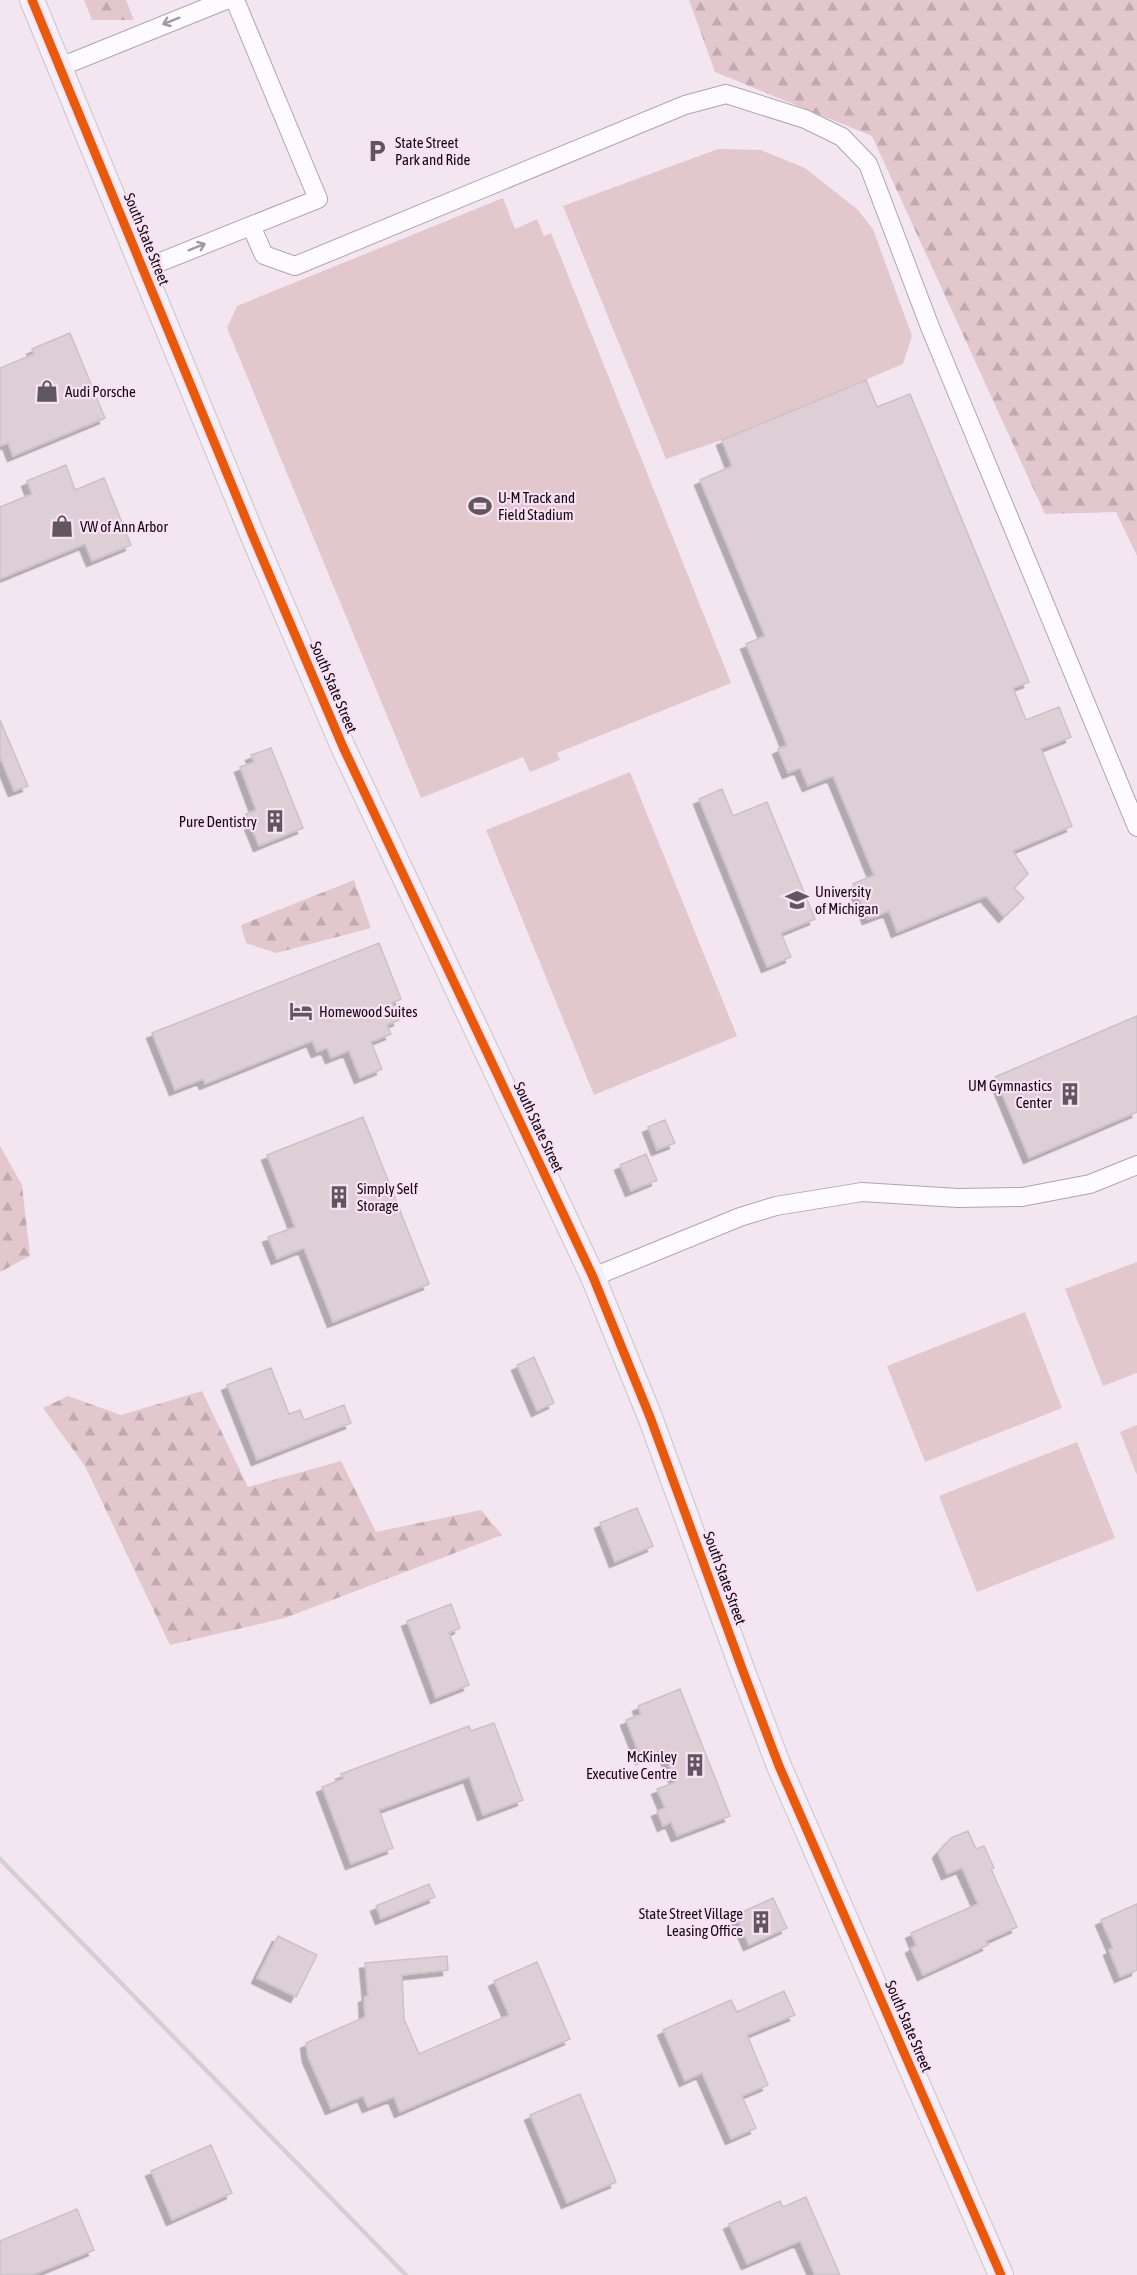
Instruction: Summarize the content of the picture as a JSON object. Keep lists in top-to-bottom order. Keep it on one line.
{"streets":{"main road":["South State Street"]},"places":{"parking":["State Street Park and Ride"],"shop":["Audi Porsche","VW of Ann Arbor"],"sports":["U-M Track and Field Stadium"],"building":["Pure Dentistry","UM Gymnastics Center","Simply Self Storage","McKinley Executive Centre","State Street Village Leasing Office"],"school or university":["University of Michigan"],"hotel":["Homewood Suites"]}}
